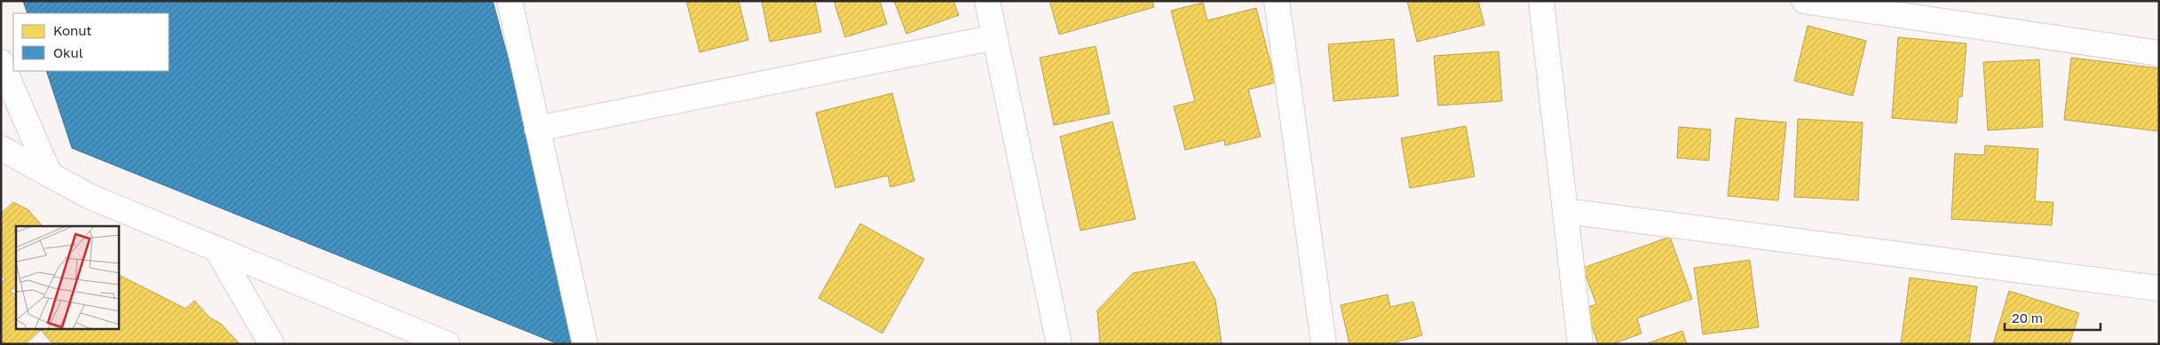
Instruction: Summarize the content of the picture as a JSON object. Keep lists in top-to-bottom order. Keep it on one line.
{"legend":["Konut","Okul"],"scale_bar":"20 m"}
